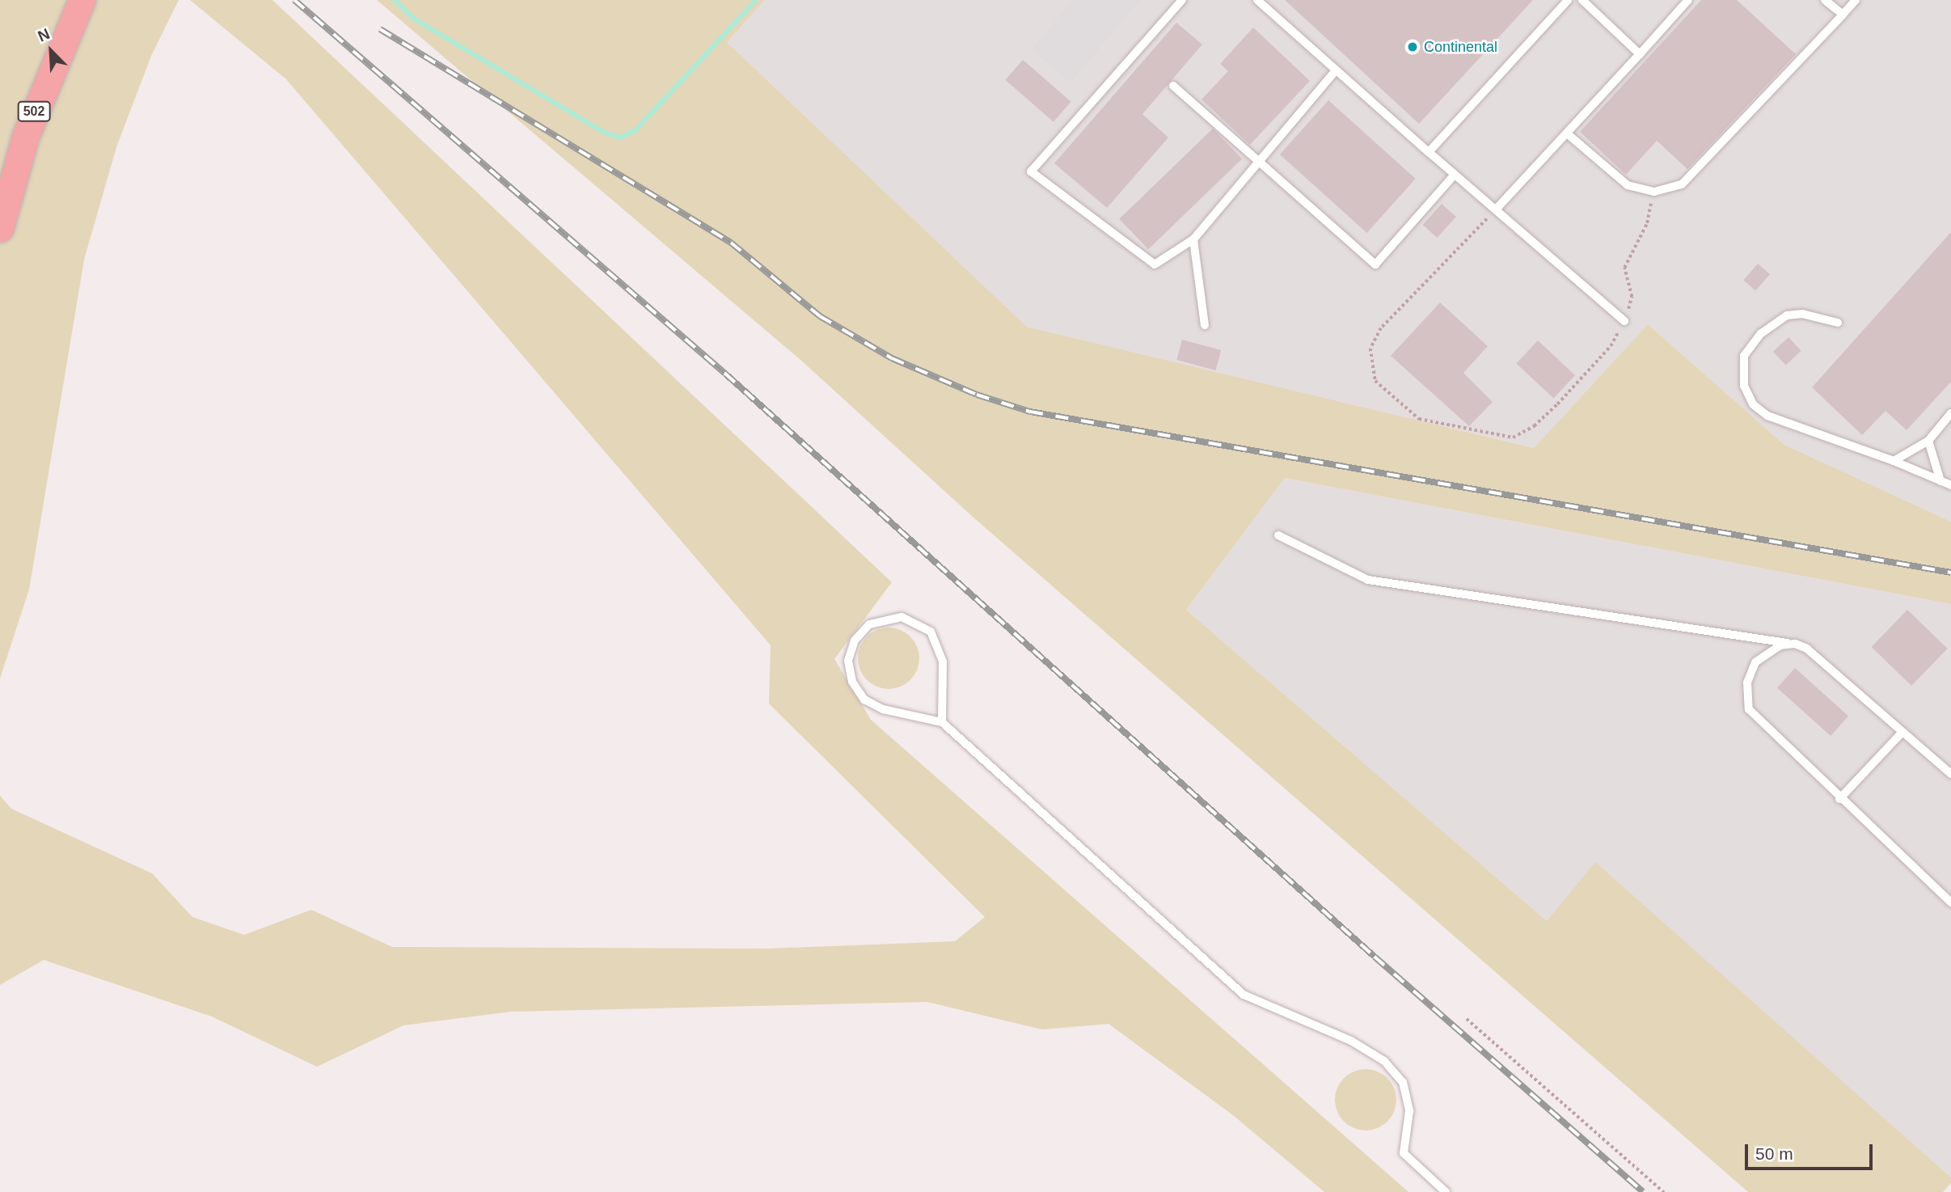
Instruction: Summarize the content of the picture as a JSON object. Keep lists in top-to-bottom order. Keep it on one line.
{"streets":{"main road":["502"]},"places":["Continental"],"scale_bar":"50 m","north":"top left"}
